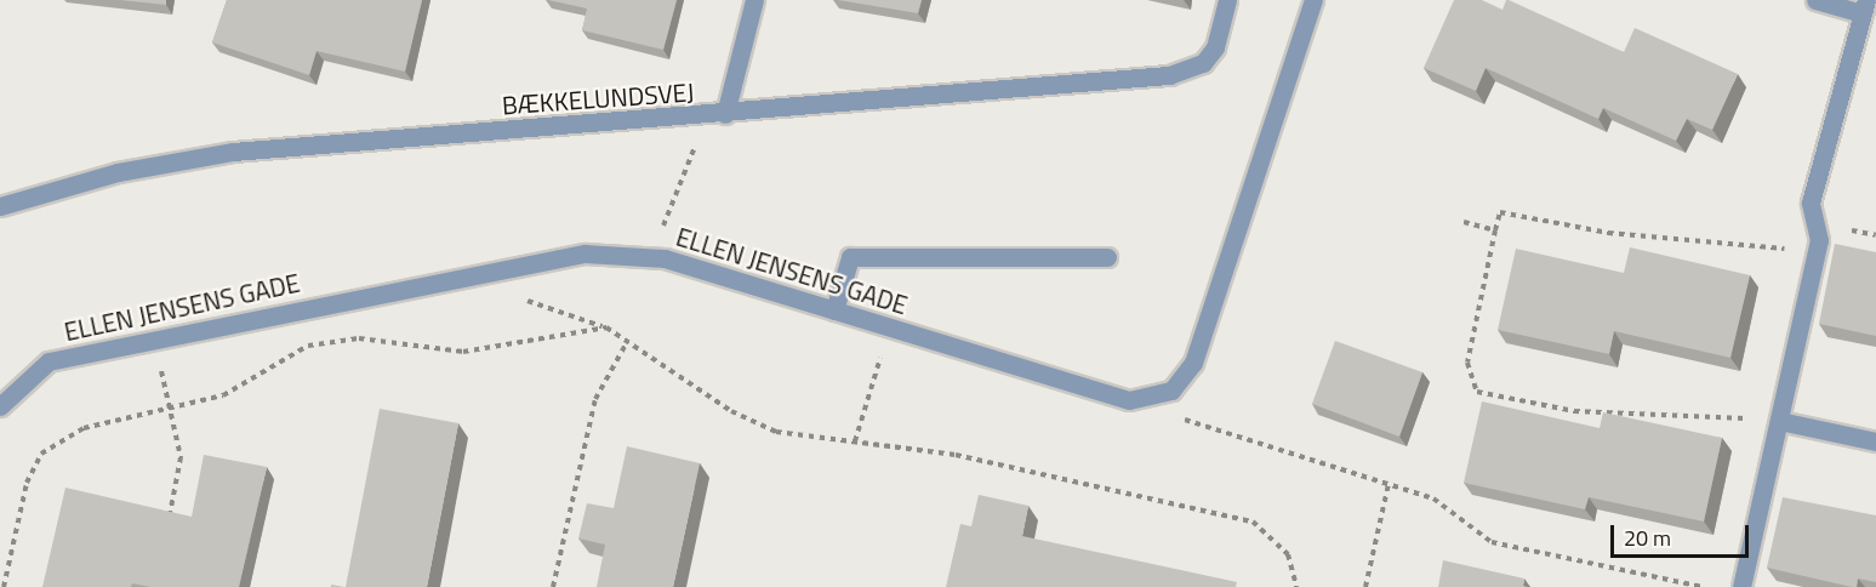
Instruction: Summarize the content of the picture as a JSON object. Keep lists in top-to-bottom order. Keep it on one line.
{"streets":{"street":["BÆKKELUNDSVEJ","ELLEN JENSENS GADE"]},"scale_bar":"20 m"}
